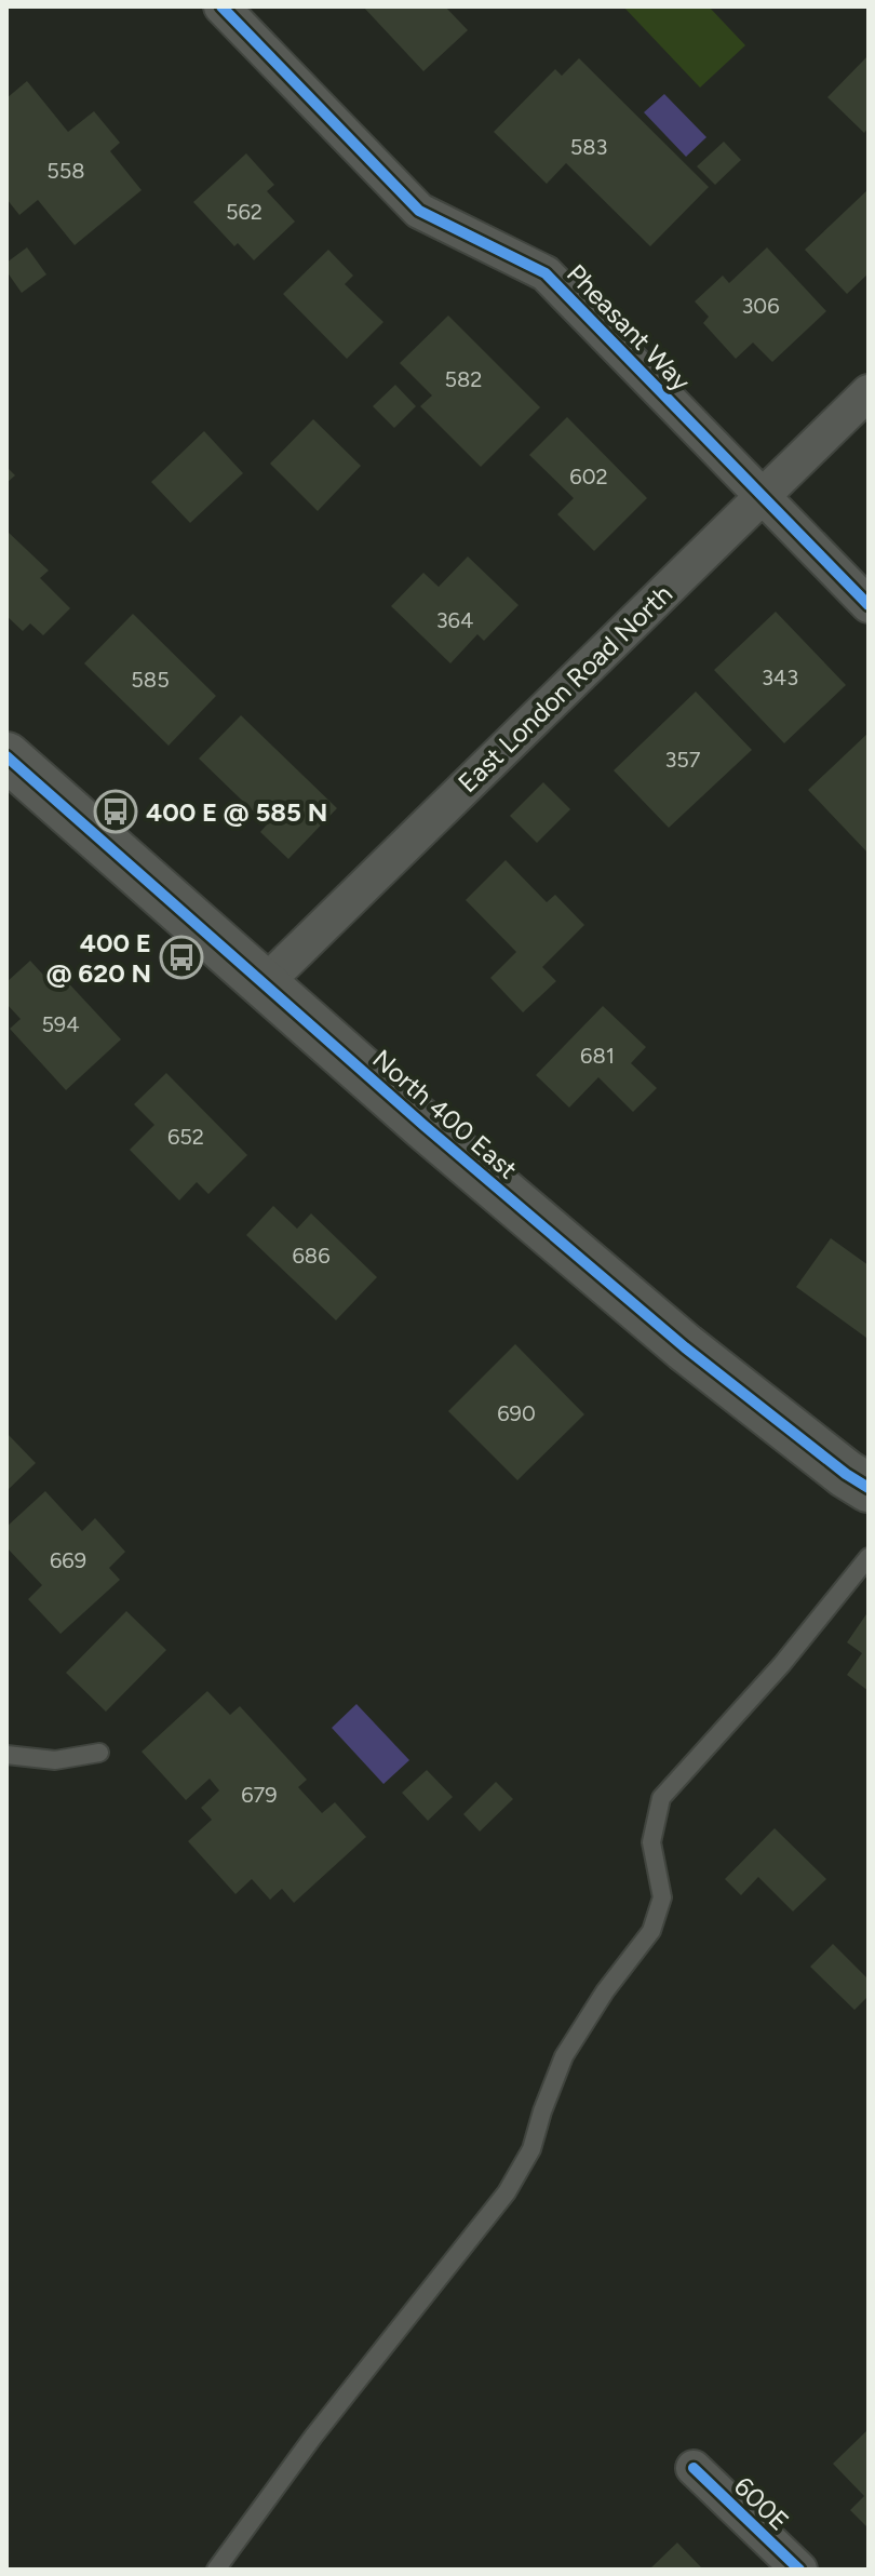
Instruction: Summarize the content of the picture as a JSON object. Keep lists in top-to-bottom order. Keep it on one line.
{"streets":{"street":["Pheasant Way","East London Road North","North 400 East","600E"]},"crossings":[["Pheasant Way","East London Road North"],["East London Road North","North 400 East"]],"places":{"bus stop":["400 E @ 585 N","400 E @ 620 N"]},"house_numbers":["583","558","562","306","582","602","364","343","585","357","594","681","652","686","690","669","679"]}
